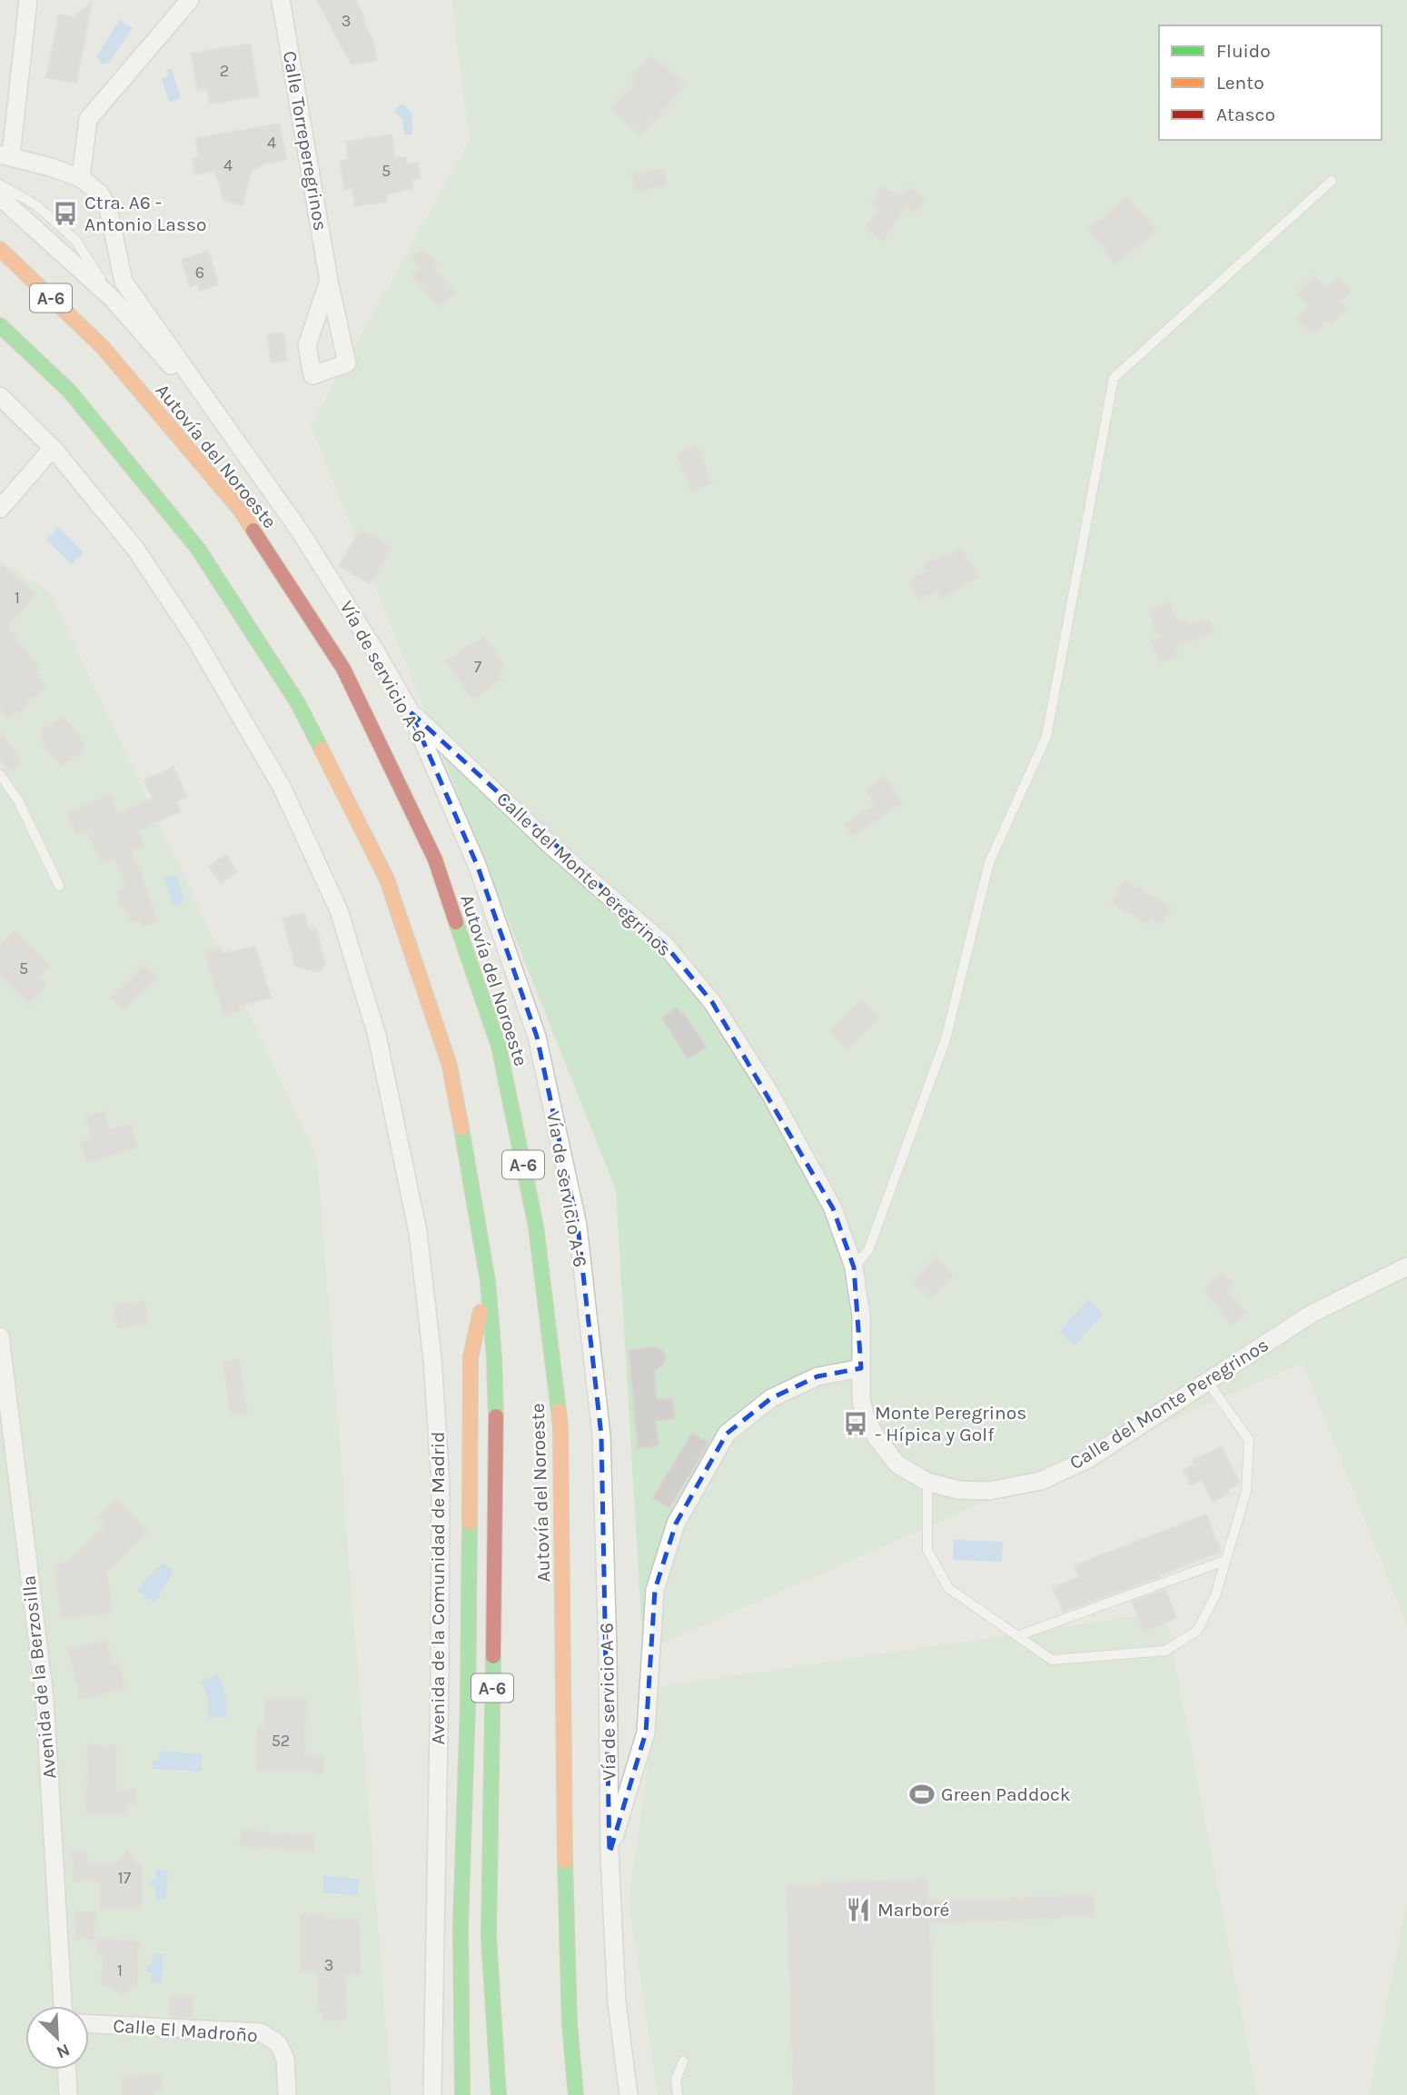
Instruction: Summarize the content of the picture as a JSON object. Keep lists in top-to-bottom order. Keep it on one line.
{"streets":{"highway":["A-6","Autovía del Noroeste"],"street":["Calle Torreperegrinos","Vía de servicio A-6","Calle del Monte Peregrinos","Avenida de la Comunidad de Madrid","Avenida de la Berzosilla","Calle El Madroño"]},"crossings":[["Vía de servicio A-6","Calle del Monte Peregrinos"]],"places":{"bus stop":["Ctra. A6 - Antonio Lasso","Monte Peregrinos - Hípica y Golf"],"sports":["Green Paddock"],"restaurant":["Marboré"]},"house_numbers":["3","2","4","4","5","6","1","7","5","52","17","3","1"],"legend":["Fluido","Lento","Atasco"],"north":"bottom right"}
